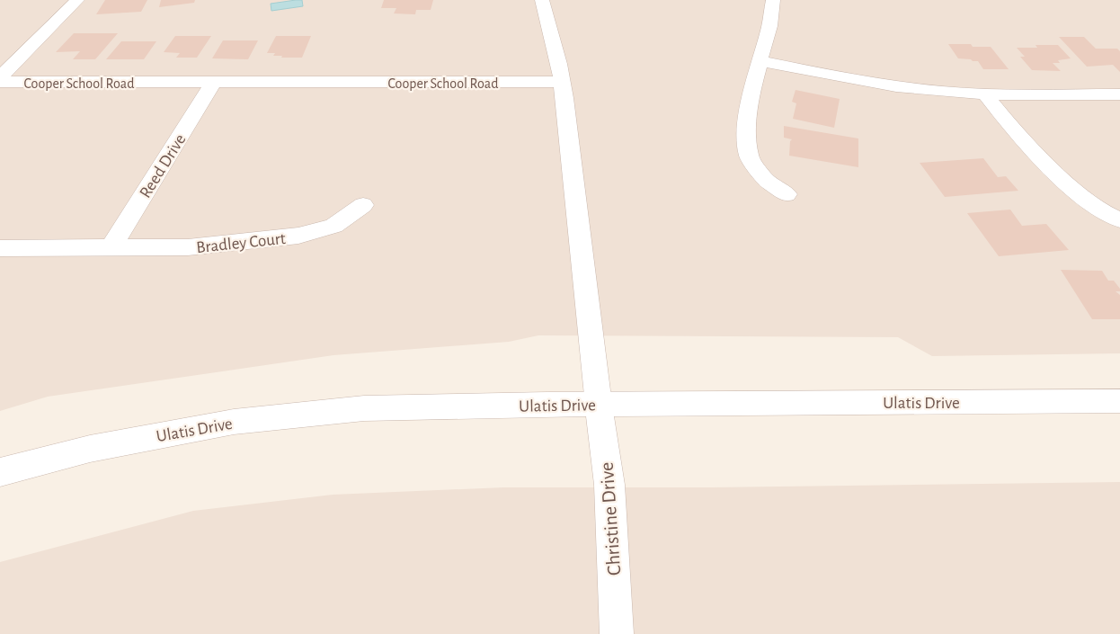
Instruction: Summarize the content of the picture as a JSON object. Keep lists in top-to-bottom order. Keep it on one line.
{"streets":{"street":["Cooper School Road","Reed Drive","Bradley Court","Ulatis Drive","Christine Drive"]},"crossings":[["Cooper School Road","Reed Drive"],["Reed Drive","Bradley Court"],["Ulatis Drive","Christine Drive"]]}
